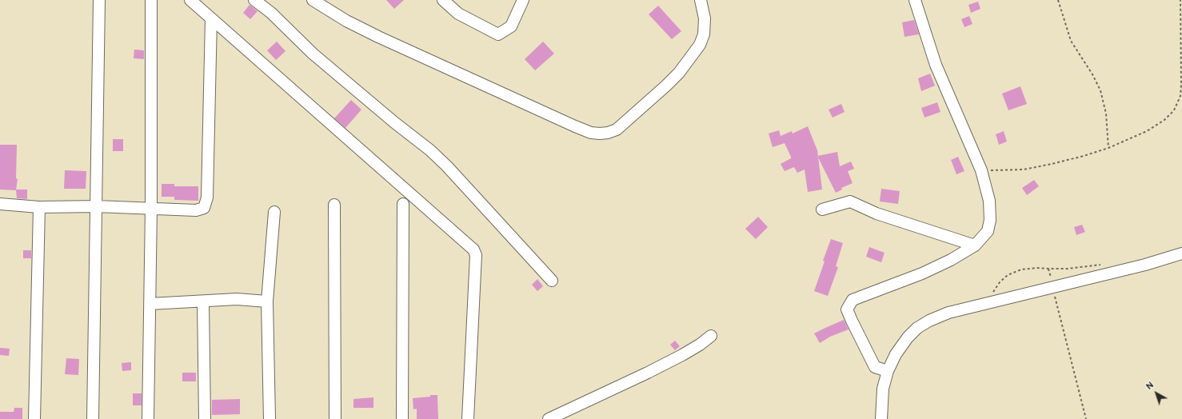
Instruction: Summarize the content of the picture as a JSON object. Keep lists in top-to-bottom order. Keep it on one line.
{"north":"top left"}
